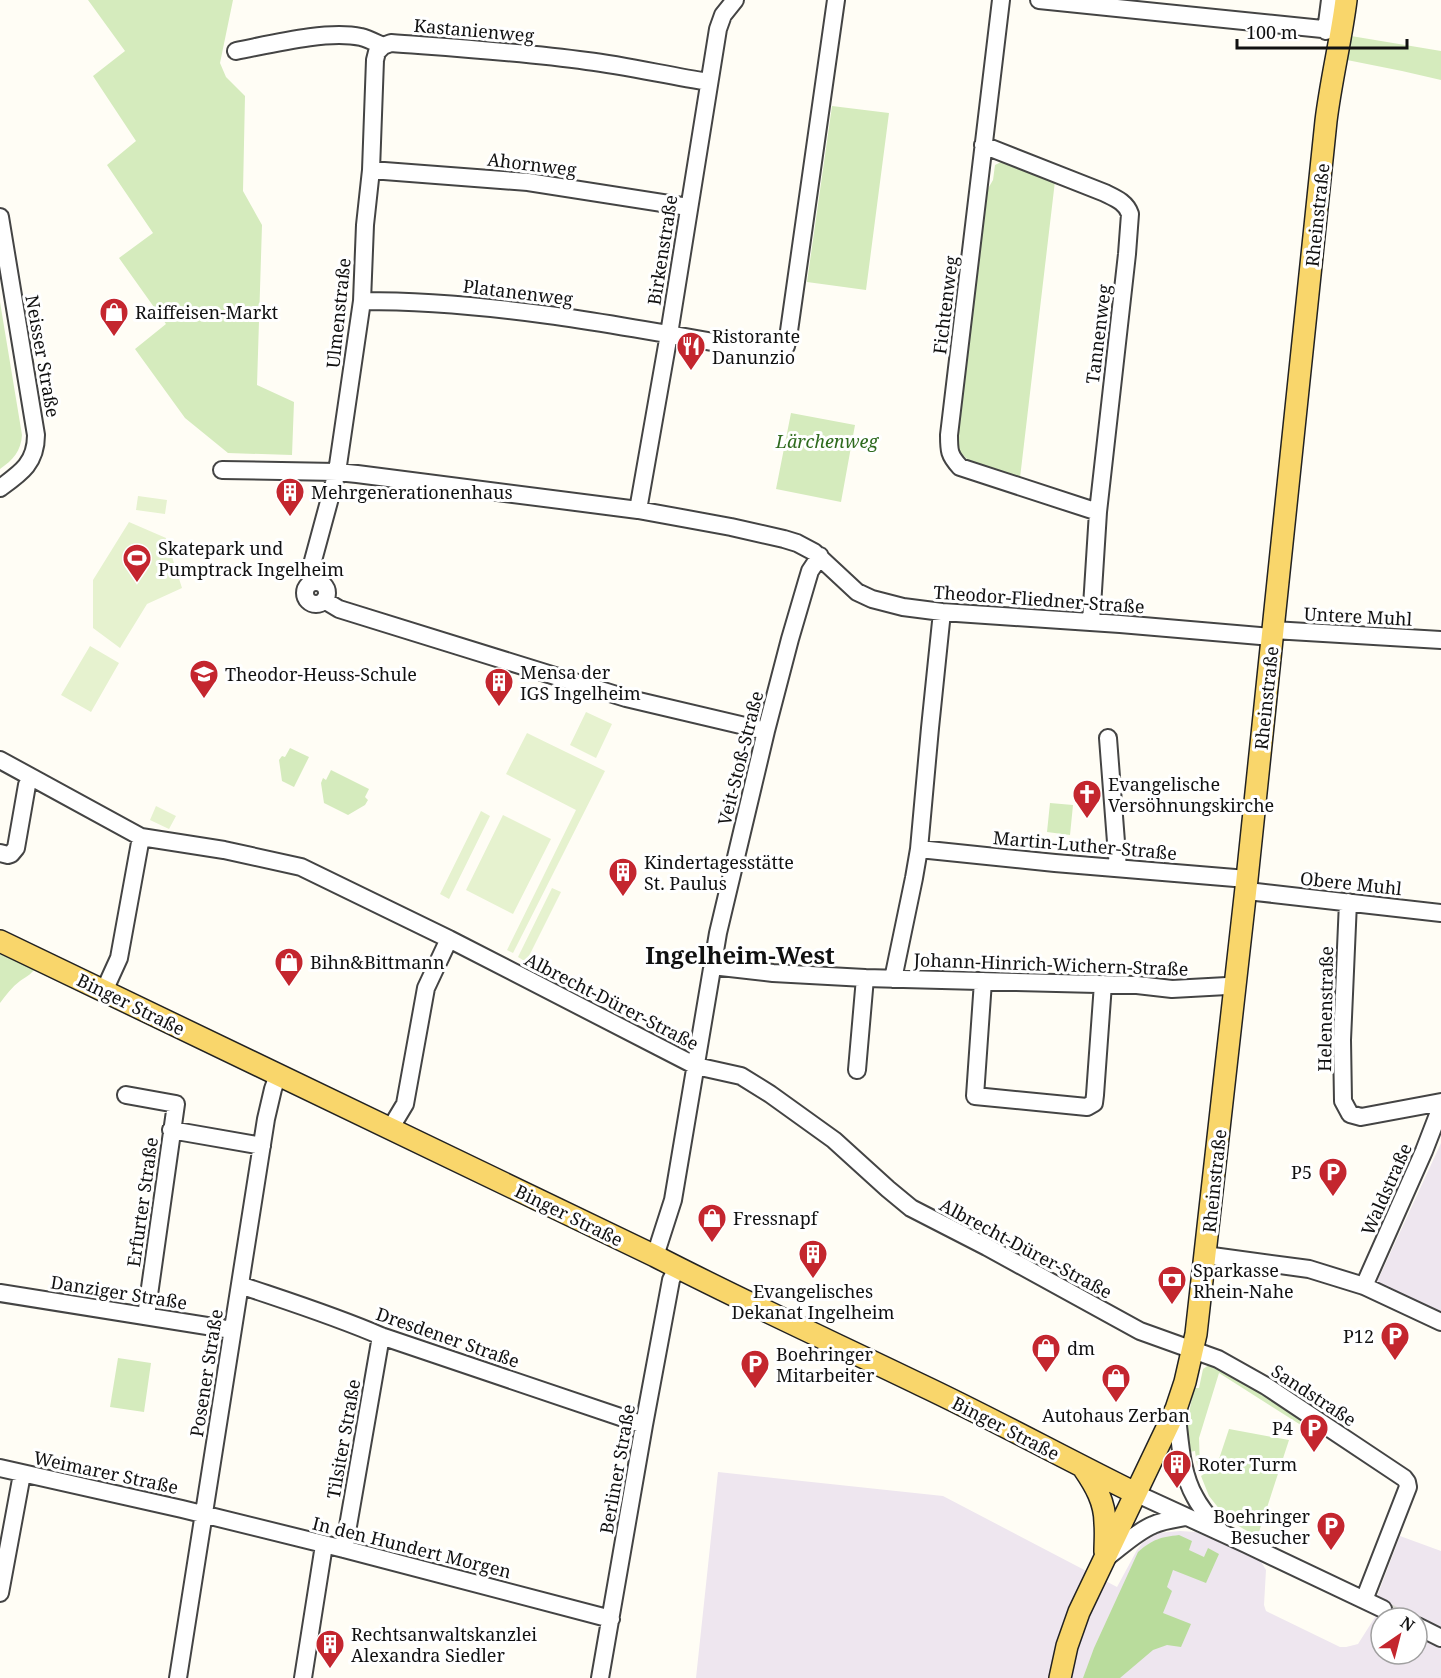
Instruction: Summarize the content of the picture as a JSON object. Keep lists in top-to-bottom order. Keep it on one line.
{"streets":{"main road":["Rheinstraße","Binger Straße"],"street":["Kastanienweg","Ahornweg","Birkenstraße","Platanenweg","Fichtenweg","Ulmenstraße","Tannenweg","Neisser Straße","Theodor-Fliedner-Straße","Untere Muhl","Veit-Stoß-Straße","Martin-Luther-Straße","Obere Muhl","Johann-Hinrich-Wichern-Straße","Albrecht-Dürer-Straße","Helenenstraße","Waldstraße","Erfurter Straße","Danziger Straße","Dresdener Straße","Posener Straße","Sandstraße","Tilsiter Straße","Berliner Straße","Weimarer Straße","In den Hundert Morgen"]},"crossings":[["Kastanienweg","Birkenstraße"],["Kastanienweg","Ulmenstraße"],["Ahornweg","Birkenstraße"],["Ahornweg","Ulmenstraße"],["Rheinstraße","Theodor-Fliedner-Straße"],["Rheinstraße","Untere Muhl"],["Rheinstraße","Martin-Luther-Straße"],["Rheinstraße","Obere Muhl"],["Rheinstraße","Johann-Hinrich-Wichern-Straße"],["Rheinstraße","Albrecht-Dürer-Straße"],["Rheinstraße","Binger Straße"],["Rheinstraße","Sandstraße"],["Birkenstraße","Platanenweg"],["Birkenstraße","Theodor-Fliedner-Straße"],["Platanenweg","Ulmenstraße"],["Fichtenweg","Tannenweg"],["Ulmenstraße","Theodor-Fliedner-Straße"],["Ulmenstraße","Veit-Stoß-Straße"],["Tannenweg","Theodor-Fliedner-Straße"],["Theodor-Fliedner-Straße","Untere Muhl"],["Theodor-Fliedner-Straße","Veit-Stoß-Straße"],["Veit-Stoß-Straße","Johann-Hinrich-Wichern-Straße"],["Veit-Stoß-Straße","Albrecht-Dürer-Straße"],["Veit-Stoß-Straße","Binger Straße"],["Martin-Luther-Straße","Obere Muhl"],["Obere Muhl","Helenenstraße"],["Albrecht-Dürer-Straße","Sandstraße"],["Binger Straße","Posener Straße"],["Binger Straße","Sandstraße"],["Binger Straße","Berliner Straße"],["Erfurter Straße","Danziger Straße"],["Erfurter Straße","Posener Straße"],["Danziger Straße","Posener Straße"],["Dresdener Straße","Posener Straße"],["Dresdener Straße","Tilsiter Straße"],["Dresdener Straße","Berliner Straße"],["Posener Straße","Weimarer Straße"],["Posener Straße","In den Hundert Morgen"],["Tilsiter Straße","In den Hundert Morgen"],["Berliner Straße","In den Hundert Morgen"],["Weimarer Straße","In den Hundert Morgen"]],"districts":["Ingelheim-West"],"parks":["Lärchenweg"],"places":{"shop":["Raiffeisen-Markt","Bihn&Bittmann","Fressnapf","dm","Autohaus Zerban"],"restaurant":["Ristorante Danunzio"],"building":["Mehrgenerationenhaus","Mensa der IGS Ingelheim","Kindertagesstätte St. Paulus","Evangelisches Dekanat Ingelheim","Roter Turm","Rechtsanwaltskanzlei Alexandra Siedler"],"sports":["Skatepark und Pumptrack Ingelheim"],"school or university":["Theodor-Heuss-Schule"],"church":["Evangelische Versöhnungskirche"],"parking":["P5","P12","Boehringer Mitarbeiter","P4","Boehringer Besucher"],"bank":["Sparkasse Rhein-Nahe"]},"scale_bar":"100 m","north":"top right"}
